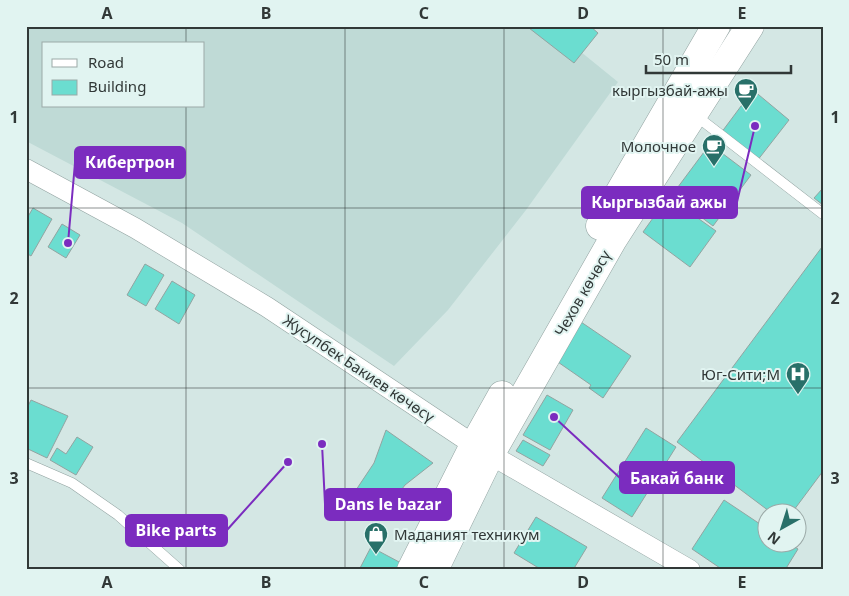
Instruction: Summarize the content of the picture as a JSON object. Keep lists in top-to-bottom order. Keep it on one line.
{"streets":{"street":["Чехов көчөсү","Жусупбек Бакиев көчөсү"]},"crossings":[["Чехов көчөсү","Жусупбек Бакиев көчөсү"]],"places":{"cafe":["кыргызбай-ажы","Молочное"],"other":["Кыргызбай ажы","Кибертрон","Бакай банк","Dans le bazar","Bike parts"],"hospital":["Юг-Сити;M"],"shop":["Маданият техникум"]},"legend":["Road","Building"],"scale_bar":"50 m","north":"bottom left","grid":{"columns":["A","B","C","D","E"],"rows":["1","2","3"]}}
